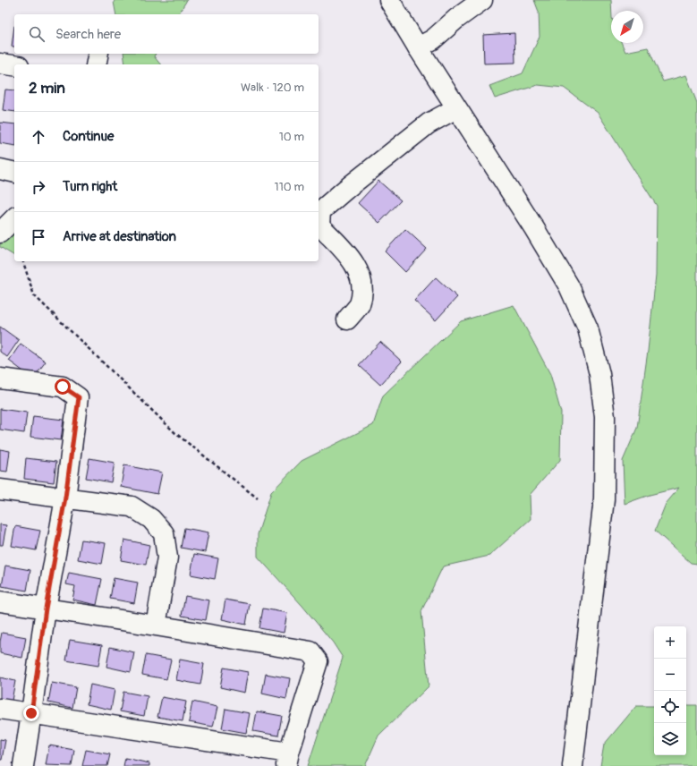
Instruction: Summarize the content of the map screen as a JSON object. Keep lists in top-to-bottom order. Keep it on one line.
{"north":"bottom left","page":{"search":"Search here","heading":["2 min","Walk · 120 m"],"list":[["Continue","10 m"],["Turn right","110 m"],"Arrive at destination"],"map_buttons":["+","−"]}}
